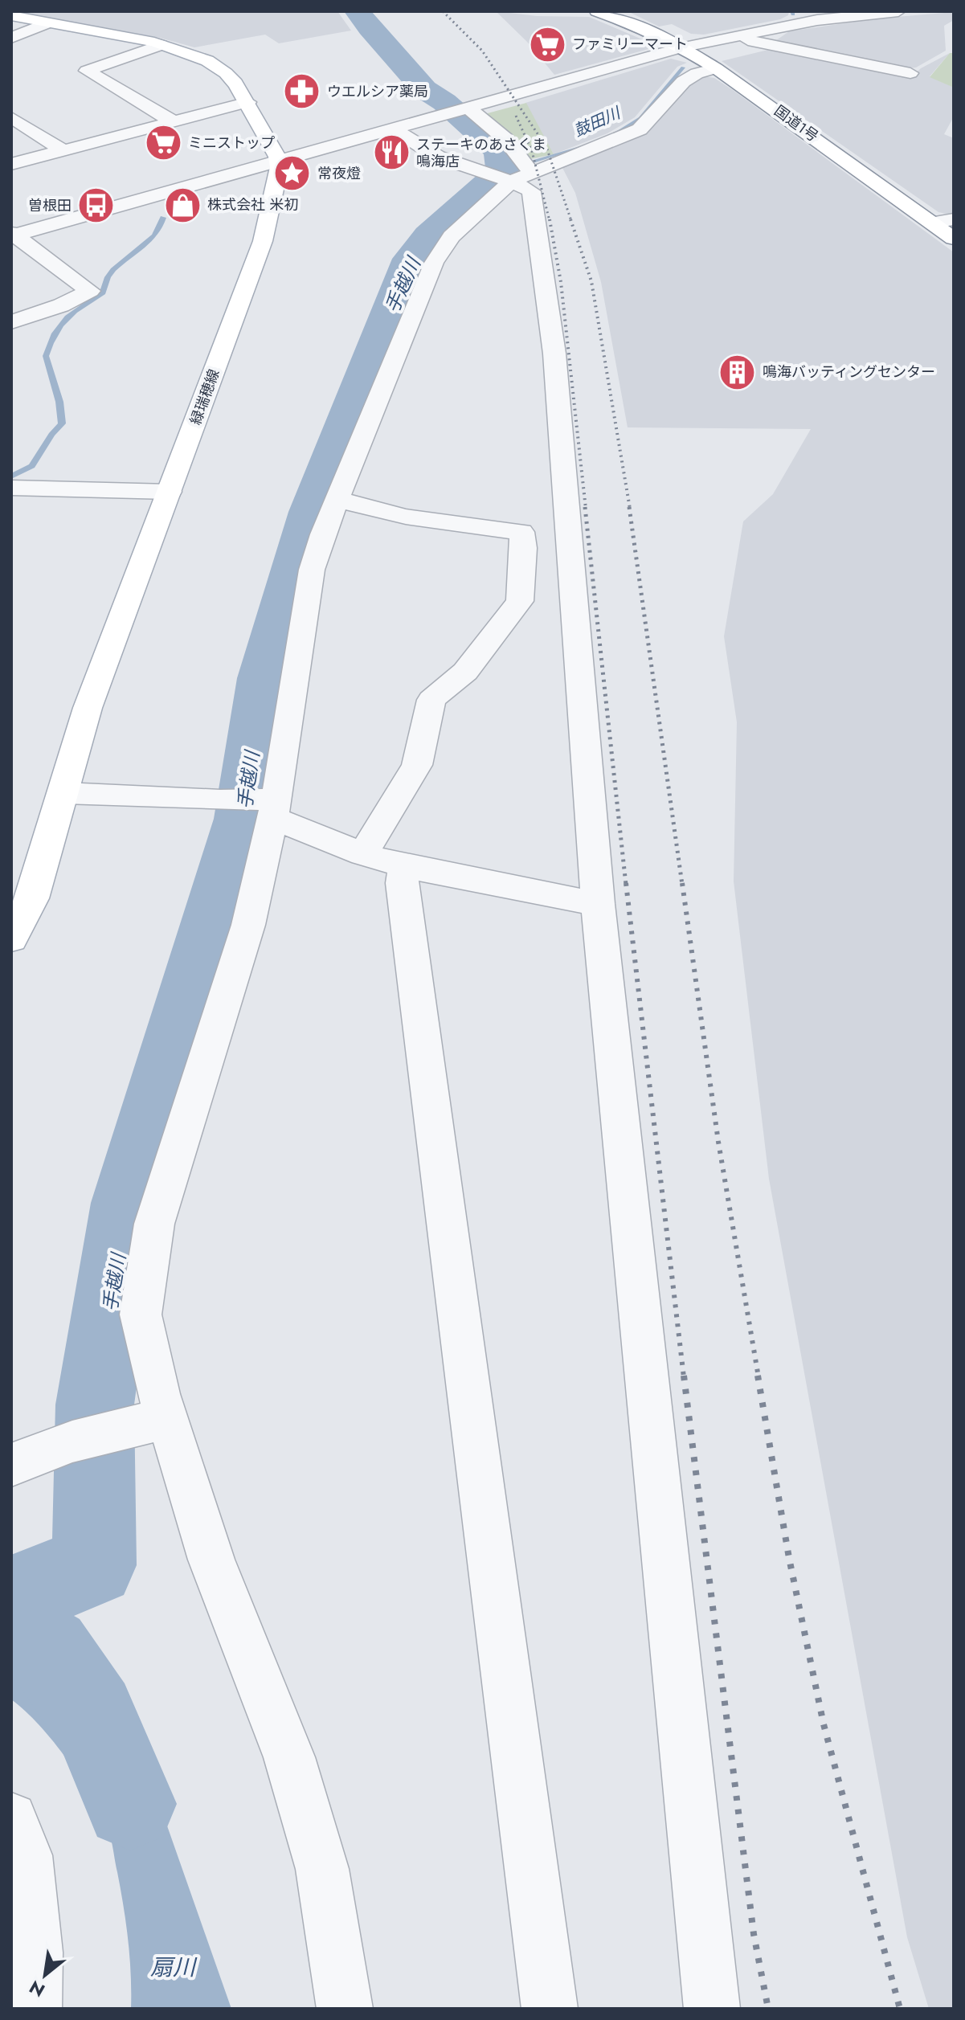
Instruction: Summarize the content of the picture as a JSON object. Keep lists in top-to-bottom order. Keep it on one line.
{"streets":{"main road":["国道1号","緑瑞穂線"]},"water":["鼓田川","手越川","扇川"],"places":{"supermarket":["ファミリーマート","ミニストップ"],"pharmacy":["ウエルシア薬局"],"restaurant":["ステーキのあさくま 鳴海店"],"place":["常夜燈"],"shop":["株式会社 米初"],"bus stop":["曽根田"],"building":["鳴海バッティングセンター"]},"north":"bottom left"}
